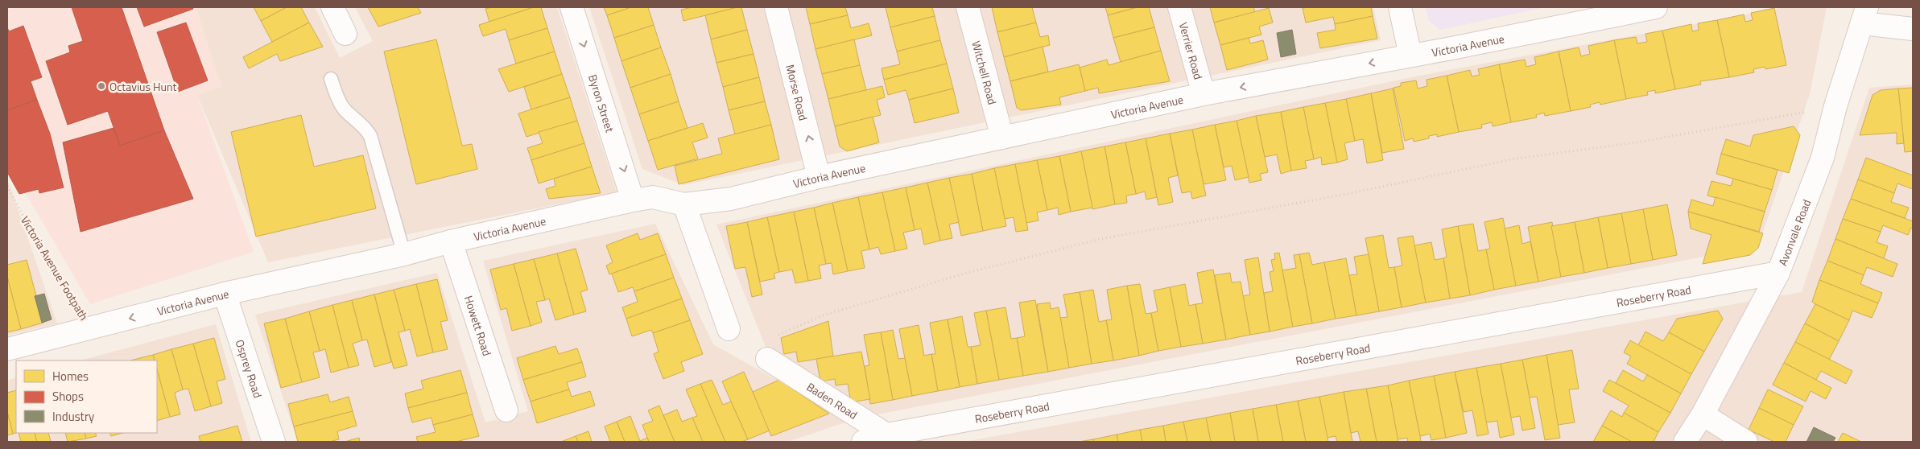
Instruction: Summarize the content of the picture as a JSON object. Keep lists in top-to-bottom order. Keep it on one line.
{"streets":{"street":["Victoria Avenue","Verrier Road","Witchell Road","Morse Road","Byron Street","Avonvale Road","Roseberry Road","Howett Road","Osprey Road","Baden Road"],"path":["Victoria Avenue Footpath"]},"crossings":[["Victoria Avenue","Verrier Road"],["Victoria Avenue","Witchell Road"],["Victoria Avenue","Morse Road"],["Victoria Avenue","Byron Street"],["Victoria Avenue","Victoria Avenue Footpath"],["Victoria Avenue","Howett Road"],["Victoria Avenue","Osprey Road"],["Avonvale Road","Roseberry Road"],["Roseberry Road","Baden Road"]],"one_way":["Morse Road","Byron Street"],"places":["Octavius Hunt"],"legend":["Homes","Shops","Industry"]}
